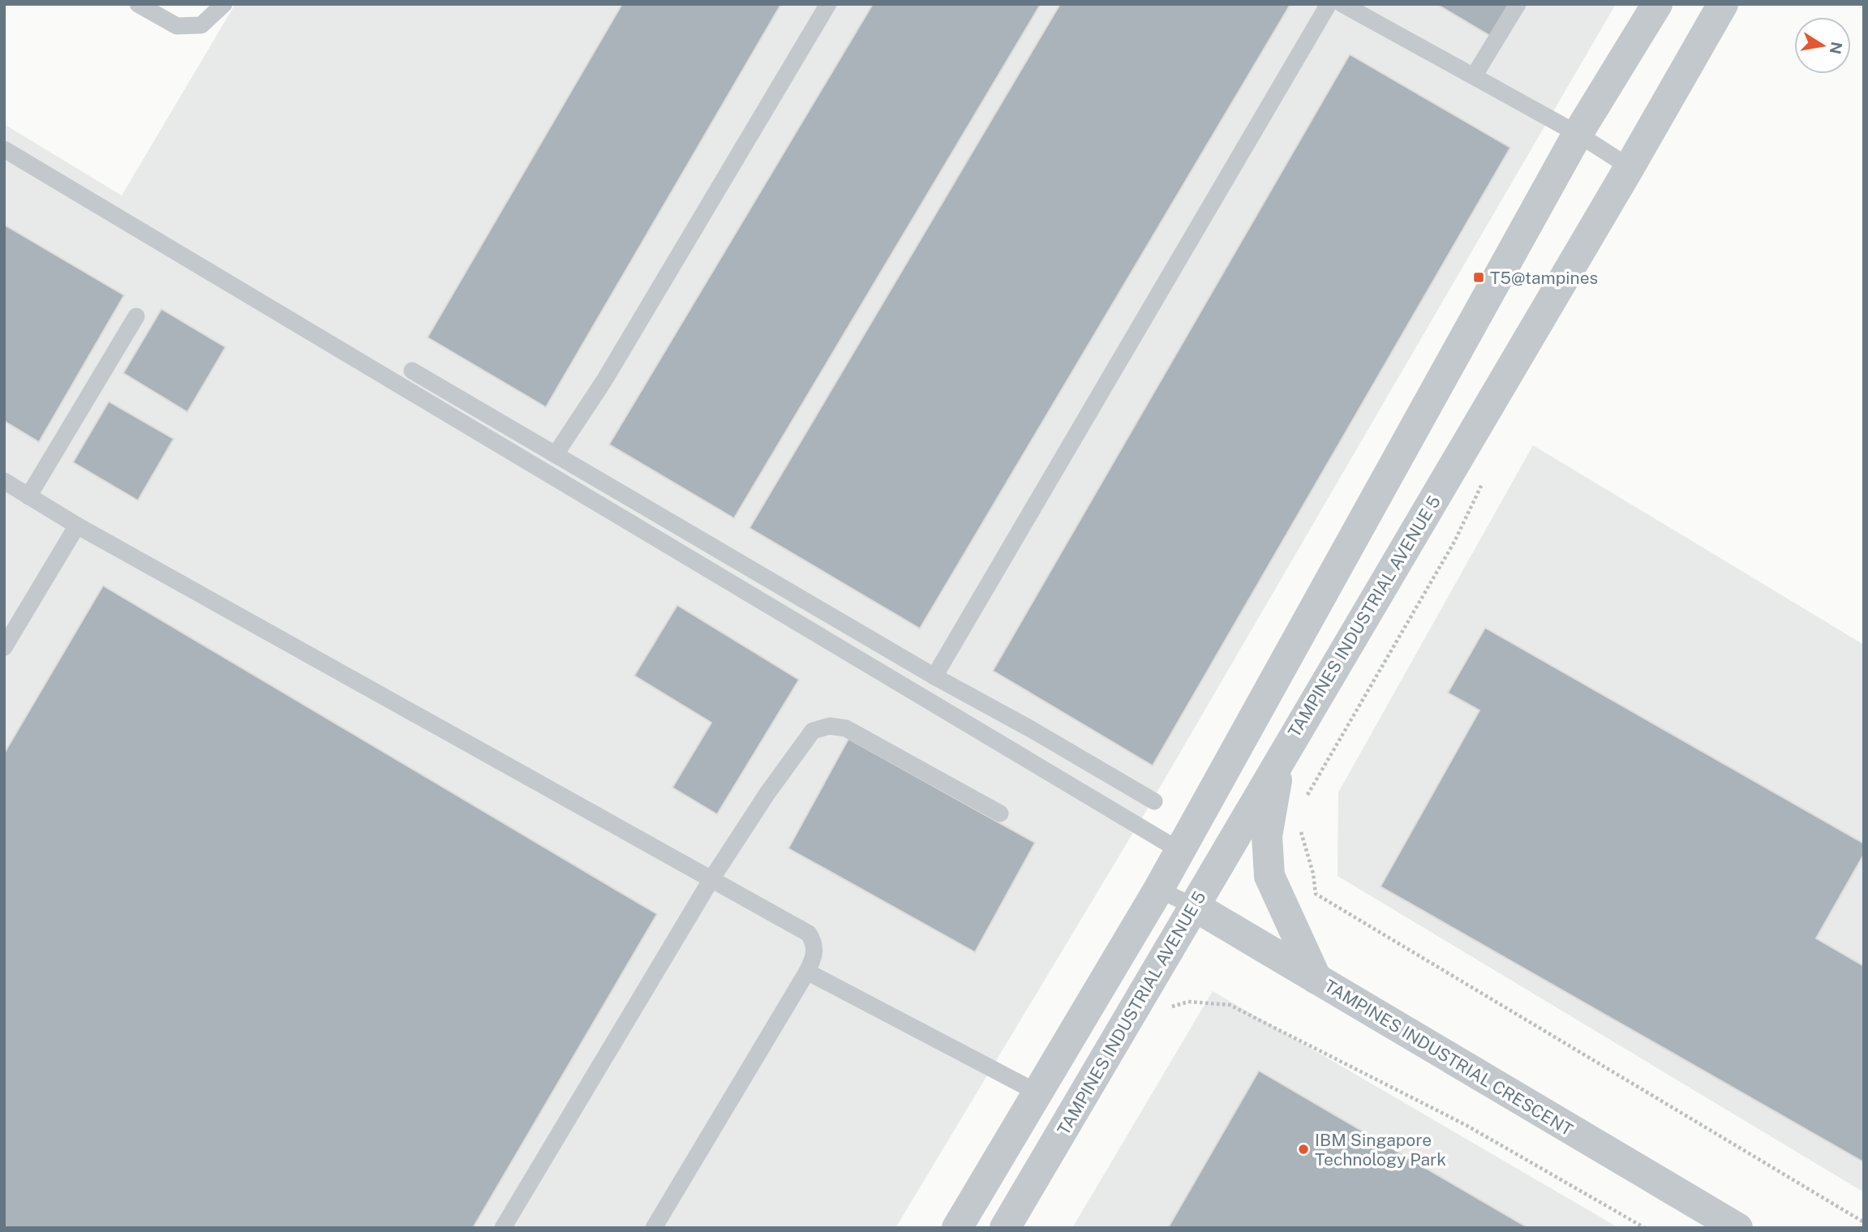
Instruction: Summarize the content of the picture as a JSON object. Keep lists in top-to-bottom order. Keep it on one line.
{"streets":{"street":["TAMPINES INDUSTRIAL AVENUE 5","TAMPINES INDUSTRIAL CRESCENT"]},"crossings":[["TAMPINES INDUSTRIAL AVENUE 5","TAMPINES INDUSTRIAL CRESCENT"]],"places":{"transit":["T5@tampines"],"other":["IBM Singapore Technology Park"]},"north":"right"}
